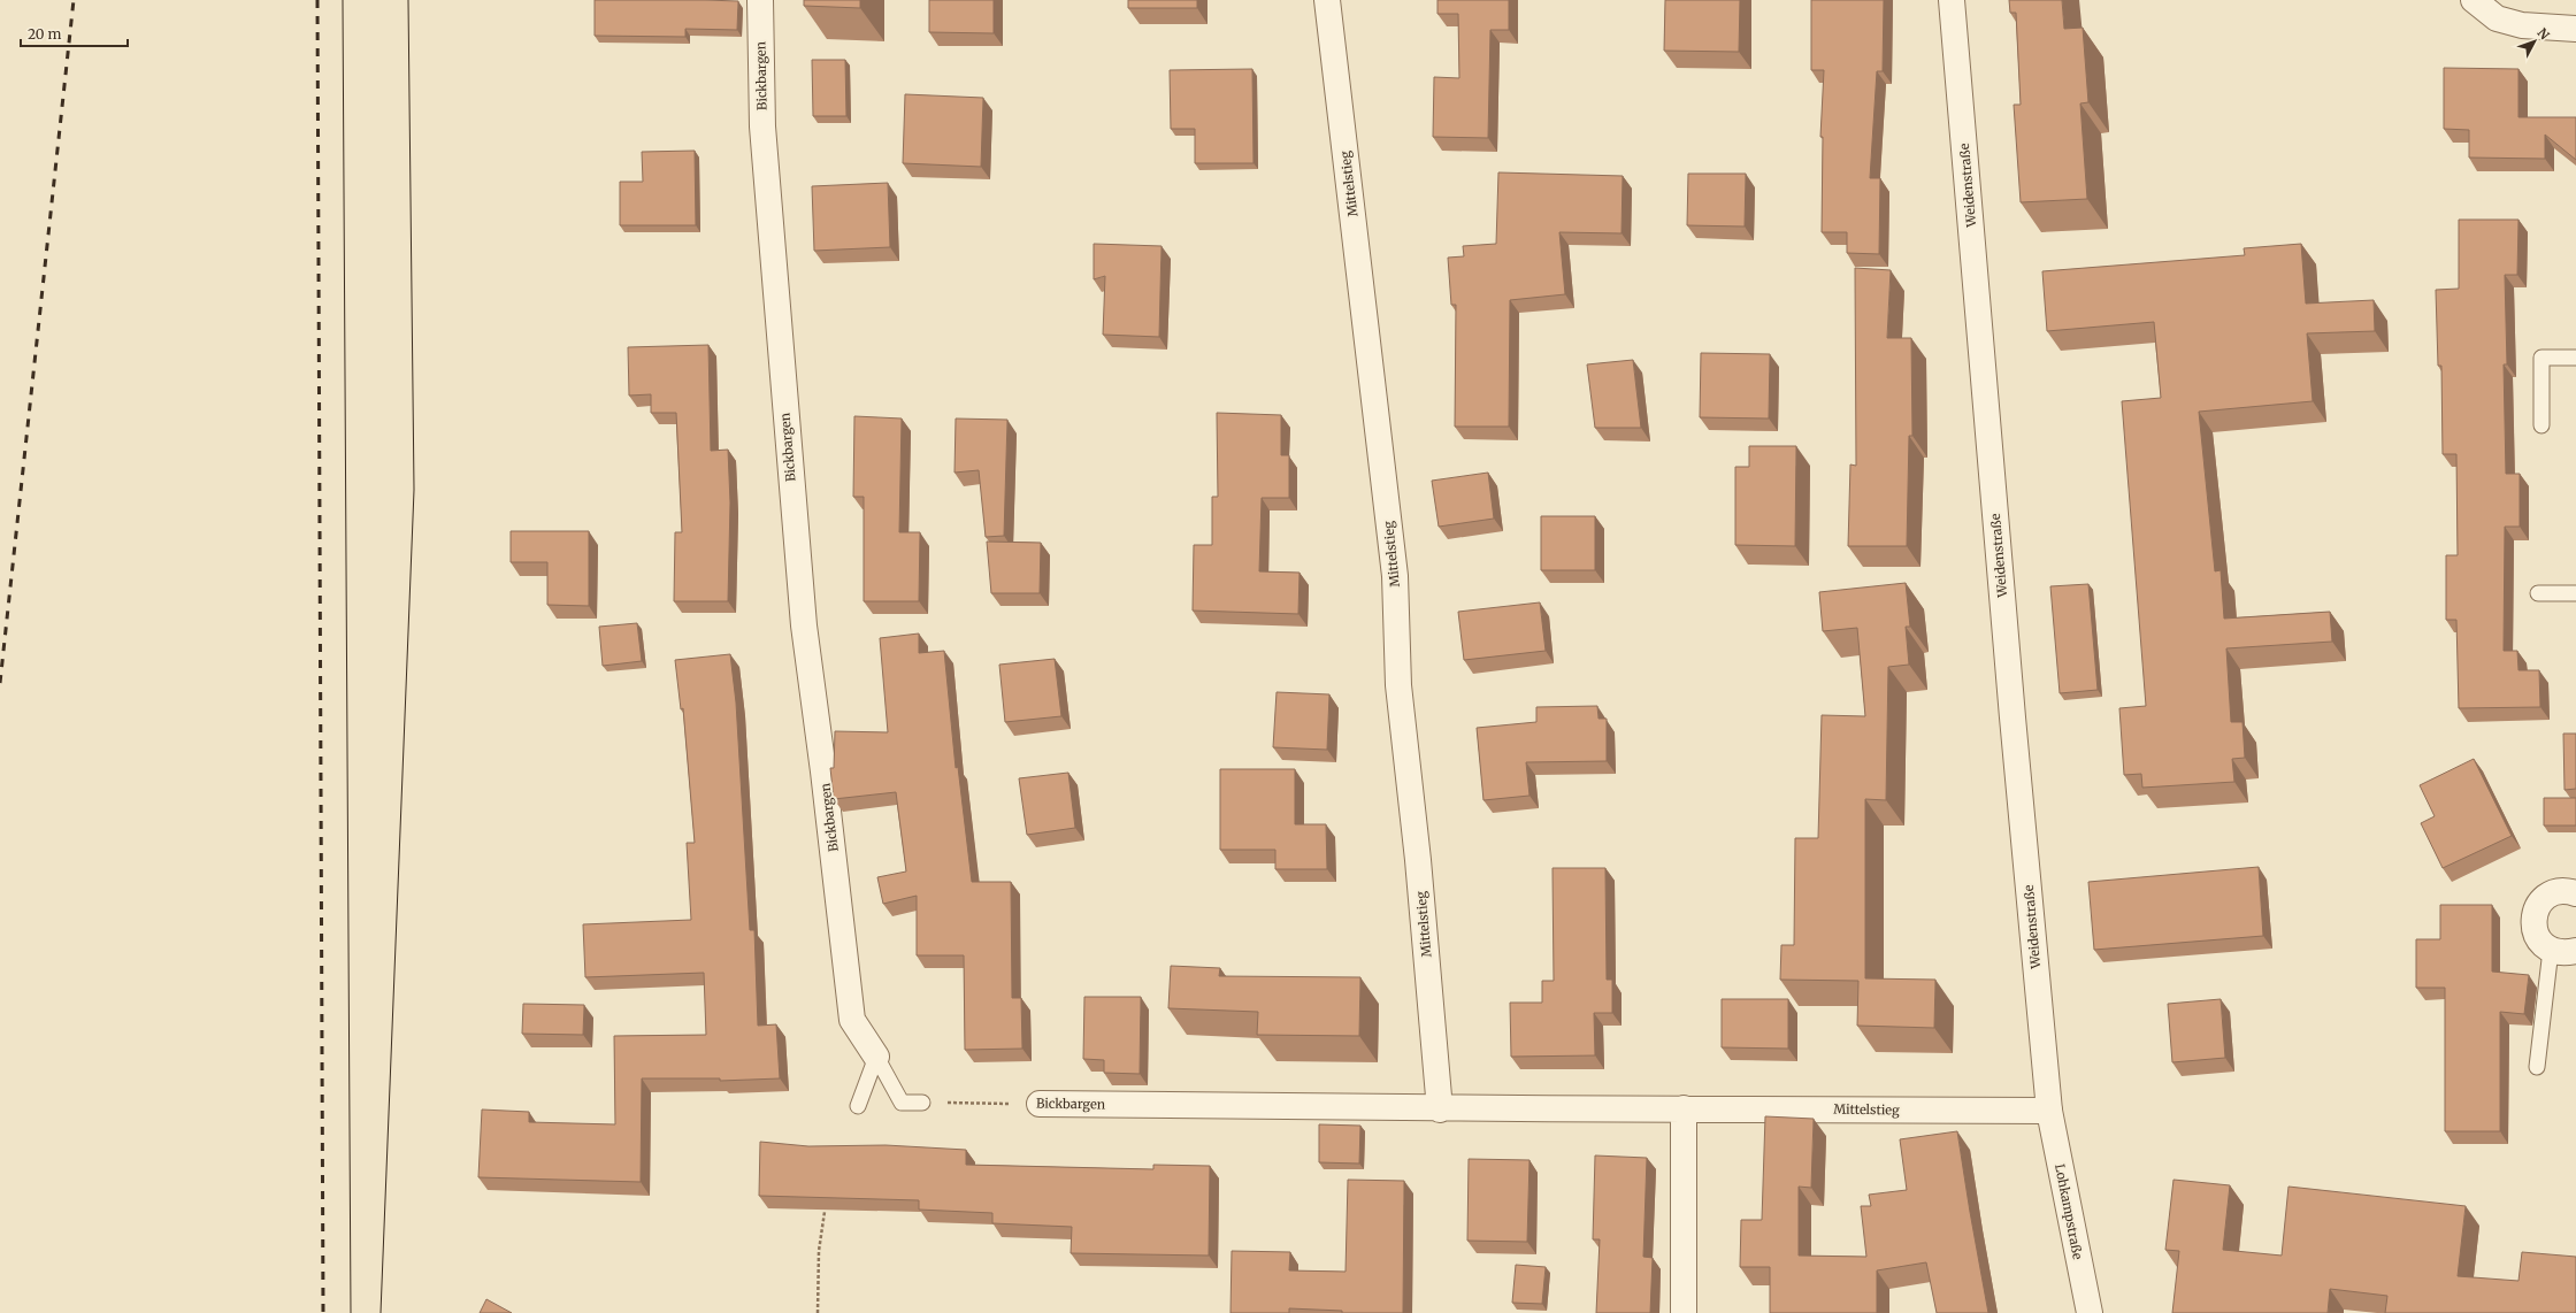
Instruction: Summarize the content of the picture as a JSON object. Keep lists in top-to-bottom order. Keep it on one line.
{"streets":{"street":["Bickbargen","Mittelstieg","Weidenstraße","Lohkampstraße"]},"crossings":[["Bickbargen","Mittelstieg"],["Mittelstieg","Weidenstraße"],["Mittelstieg","Lohkampstraße"],["Weidenstraße","Lohkampstraße"]],"scale_bar":"20 m","north":"top right"}
